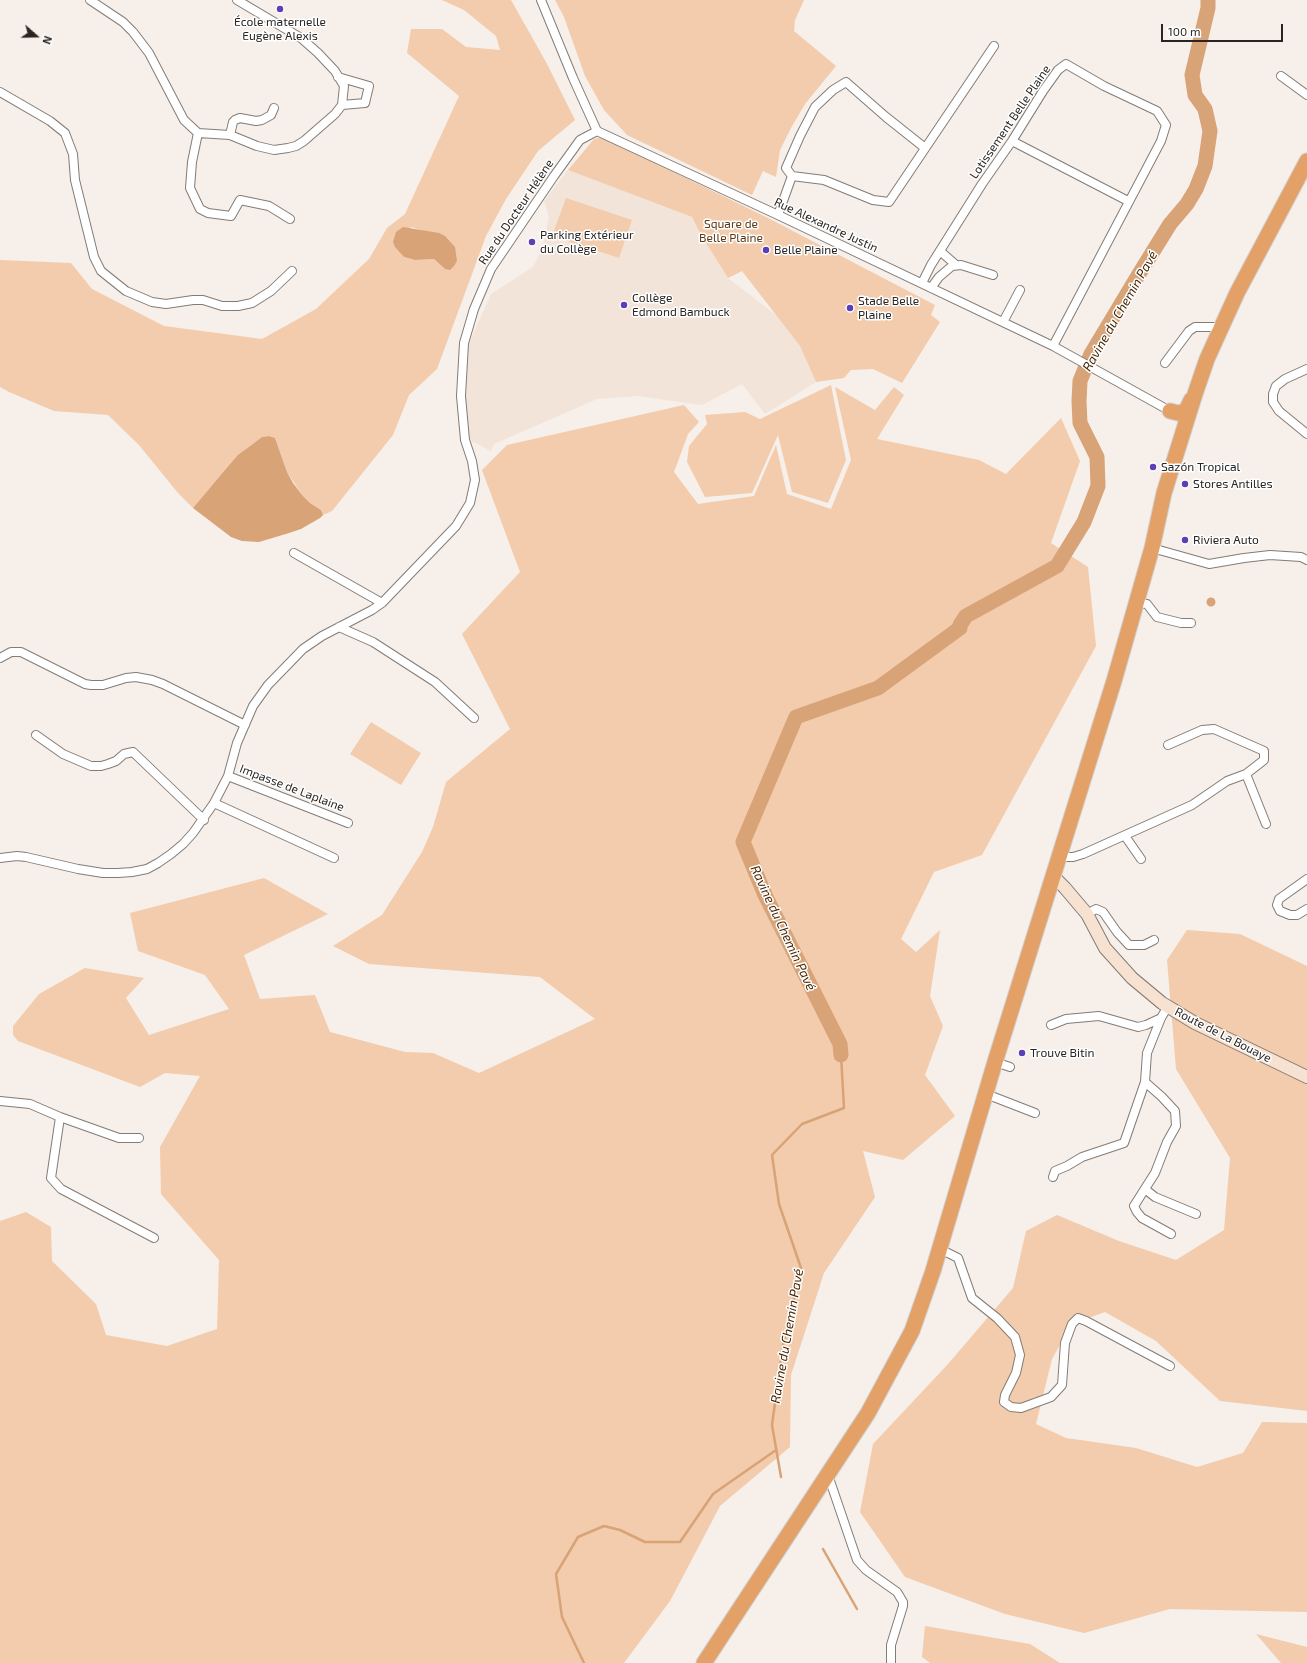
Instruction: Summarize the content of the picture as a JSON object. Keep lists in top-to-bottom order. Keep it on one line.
{"streets":{"main road":["Route de La Bouaye"],"street":["Lotissement Belle Plaine","Rue du Docteur Hélène","Rue Alexandre Justin","Impasse de Laplaine"]},"crossings":[["Lotissement Belle Plaine","Rue Alexandre Justin"],["Rue du Docteur Hélène","Rue Alexandre Justin"],["Rue du Docteur Hélène","Impasse de Laplaine"]],"water":["Ravine du Chemin Pavé"],"parks":["Square de Belle Plaine"],"places":["École maternelle Eugène Alexis","Parking Extérieur du Collège","Belle Plaine","Collège Edmond Bambuck","Stade Belle Plaine","Sazón Tropical","Stores Antilles","Riviera Auto","Trouve Bitin"],"scale_bar":"100 m","north":"right"}
